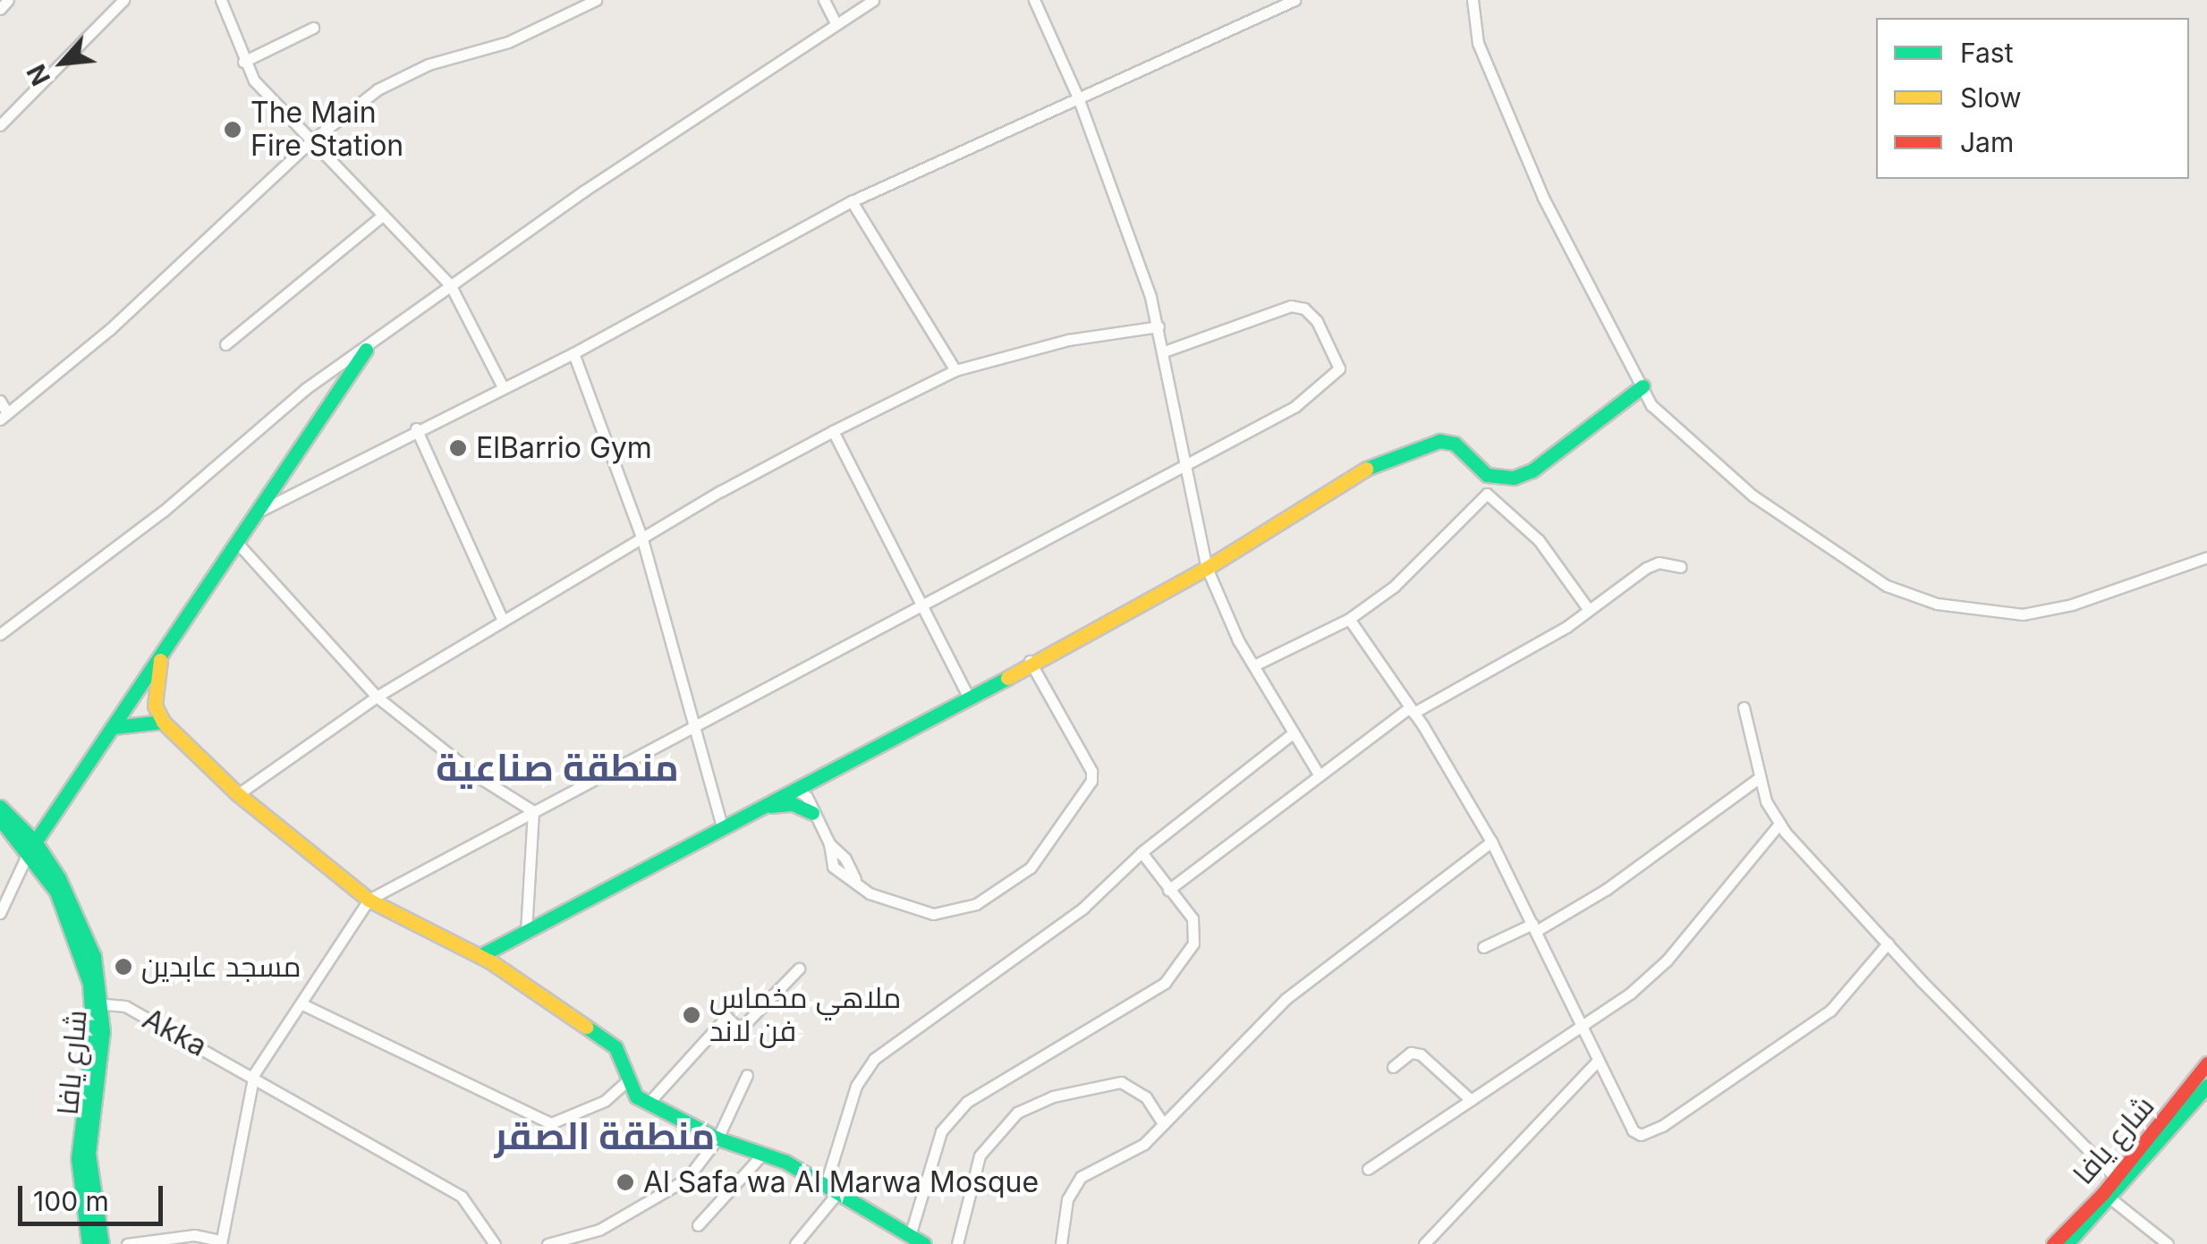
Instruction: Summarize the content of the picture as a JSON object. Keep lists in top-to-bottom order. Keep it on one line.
{"streets":{"street":["Akka","شارع يافا"]},"crossings":[["Akka","شارع يافا"]],"districts":["منطقة صناعية","منطقة الصقر"],"places":["The Main Fire Station","ElBarrio Gym","مسجد عابدين","ملاهي مخماس فن لاند","Al Safa wa Al Marwa Mosque"],"legend":["Fast","Slow","Jam"],"scale_bar":"100 m","north":"bottom left"}
